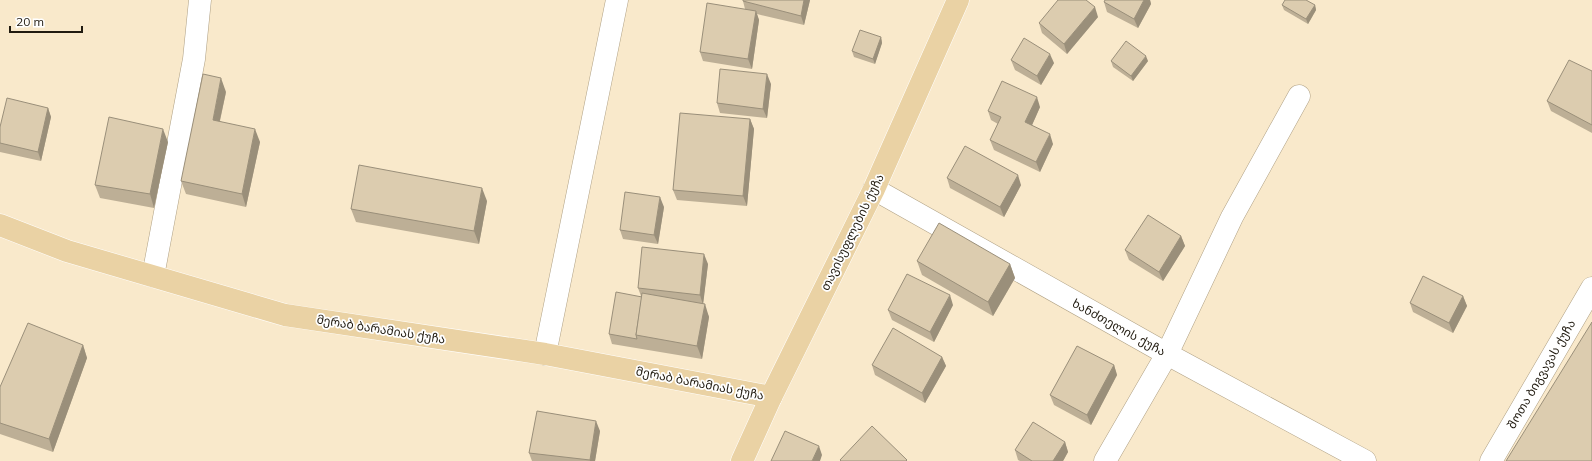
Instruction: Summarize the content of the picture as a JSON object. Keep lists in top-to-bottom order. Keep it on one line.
{"streets":{"main road":["თავისუფლების ქუჩა","მერაბ ბარამიას ქუჩა"],"street":["ხანძთელის ქუჩა","შოთა ბიგვავას ქუჩა"]},"crossings":[["თავისუფლების ქუჩა","ხანძთელის ქუჩა"],["თავისუფლების ქუჩა","მერაბ ბარამიას ქუჩა"]],"scale_bar":"20 m"}
